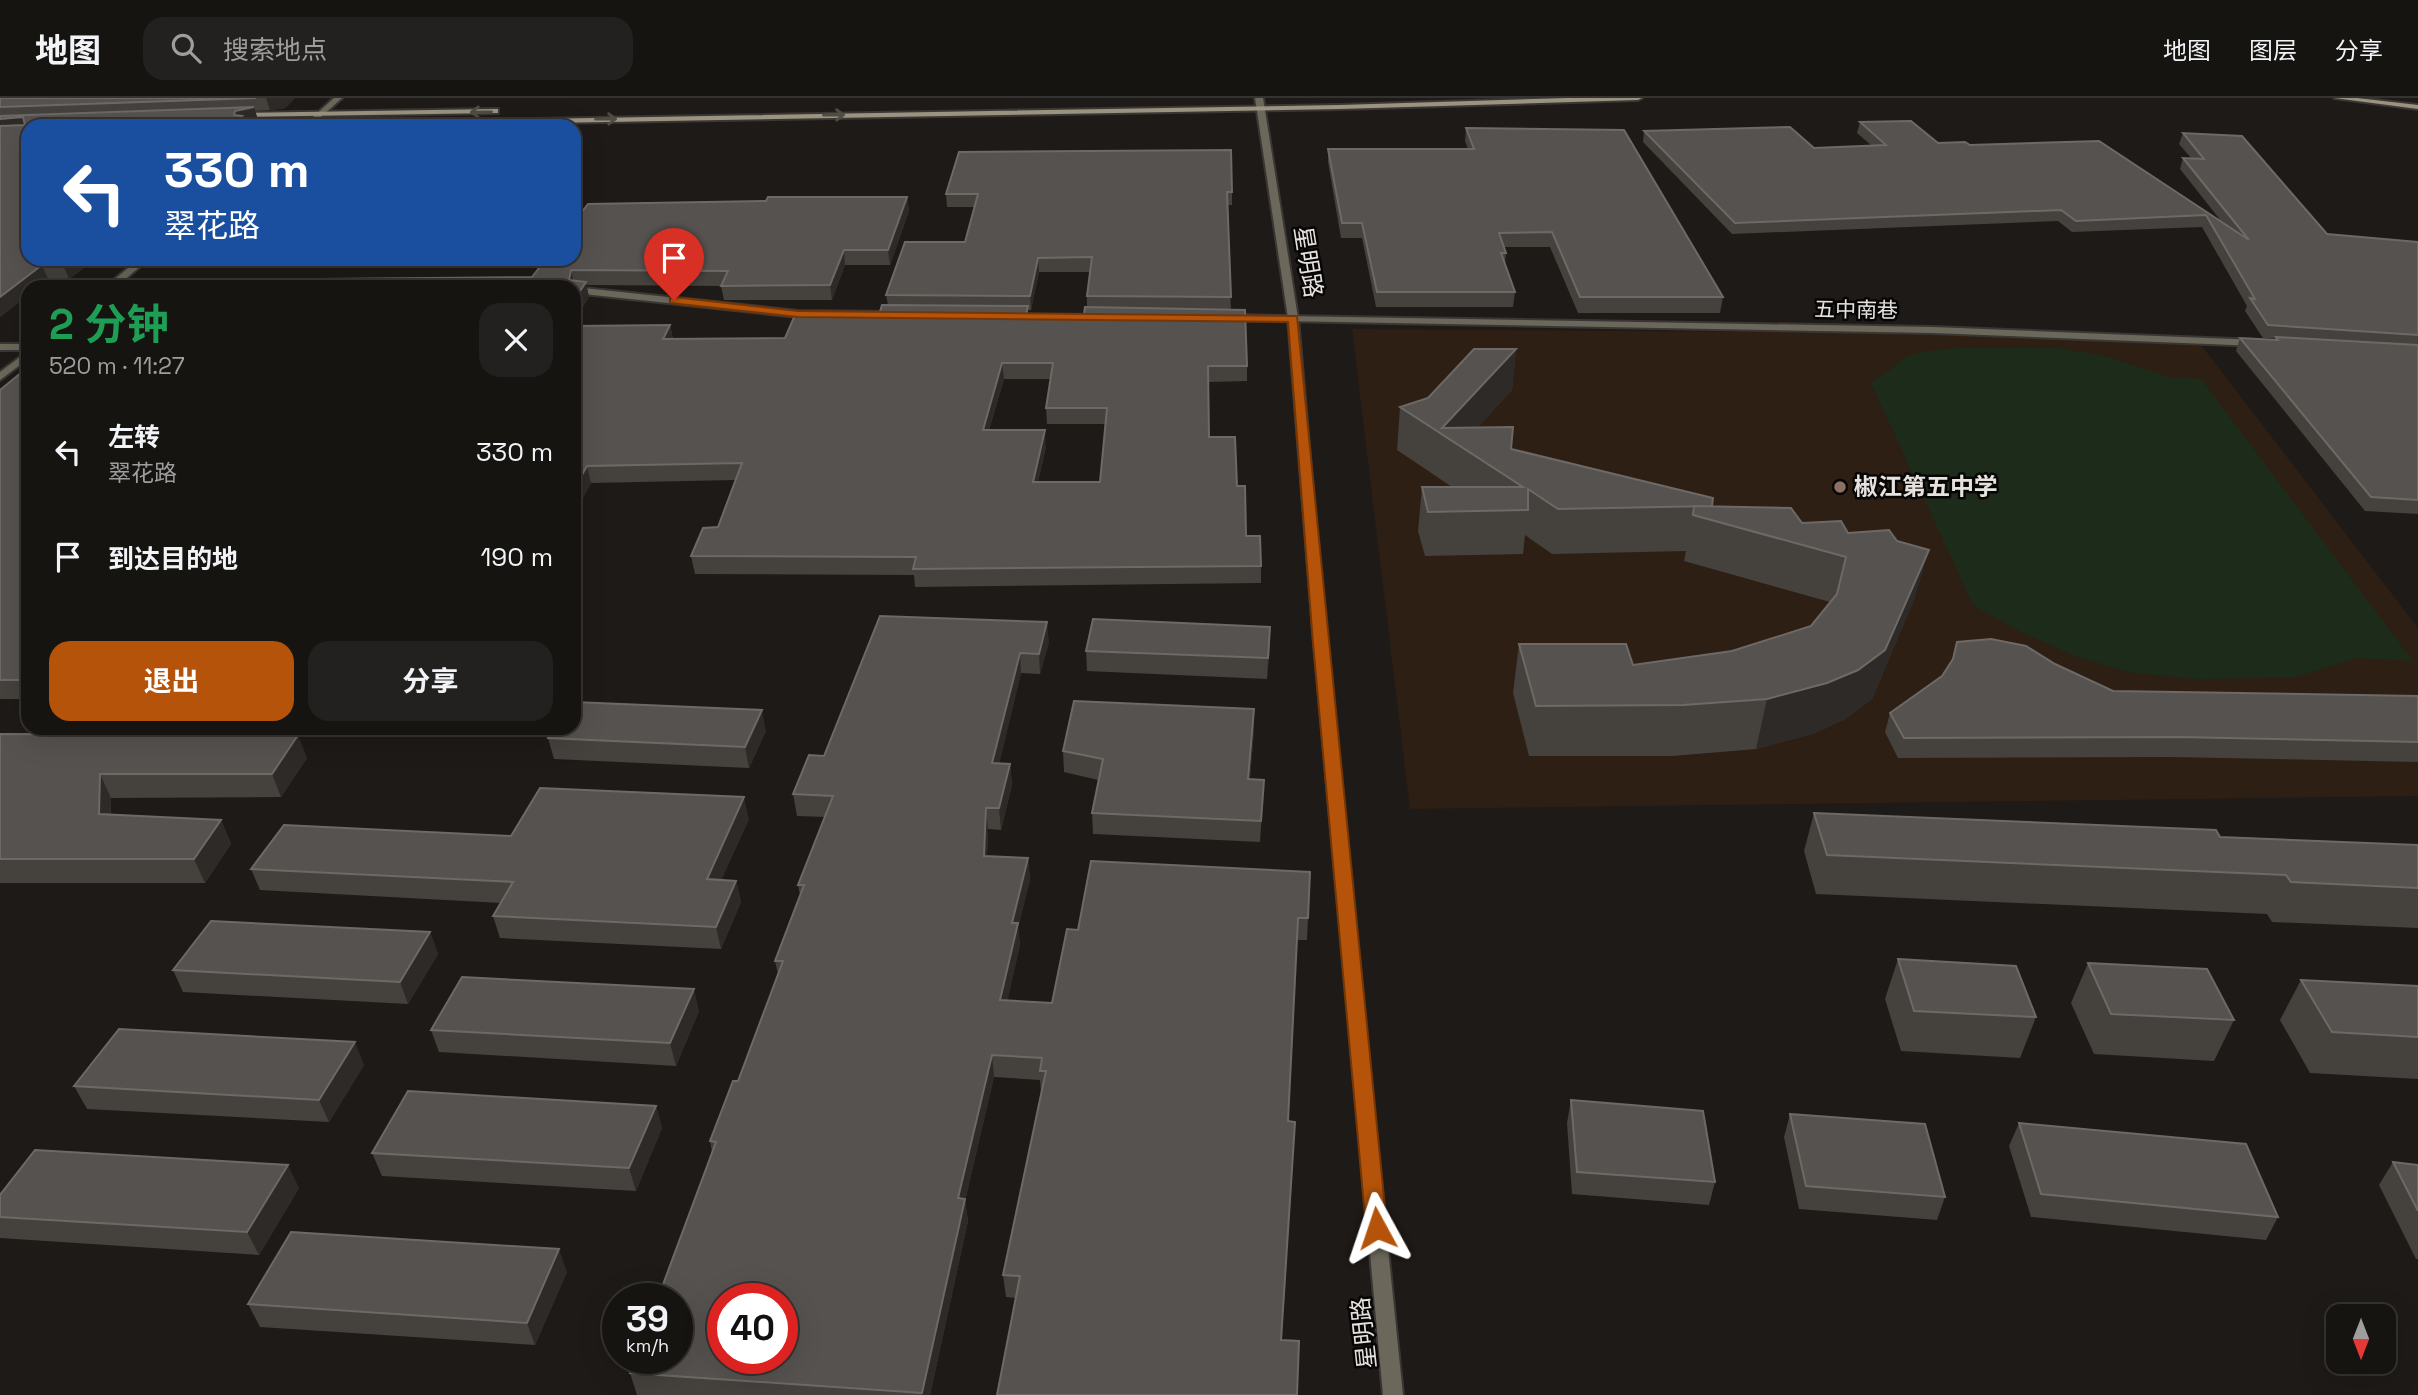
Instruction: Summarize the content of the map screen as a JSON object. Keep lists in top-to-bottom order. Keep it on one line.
{"streets":{"street":["星明路","五中南巷"]},"crossings":[["星明路","五中南巷"]],"places":["椒江第五中学"],"north":"bottom","page":{"header":"地图","search":"搜索地点","nav":["地图","图层","分享"],"turn":["330 m","翠花路"],"heading":["2 分钟","520 m · 11:27"],"list":[{"name":"左转","note":"翠花路","value":"330 m"},{"name":"到达目的地","value":"190 m"}],"buttons":["退出","分享"],"speed":"39 km/h","limit":"40"}}
